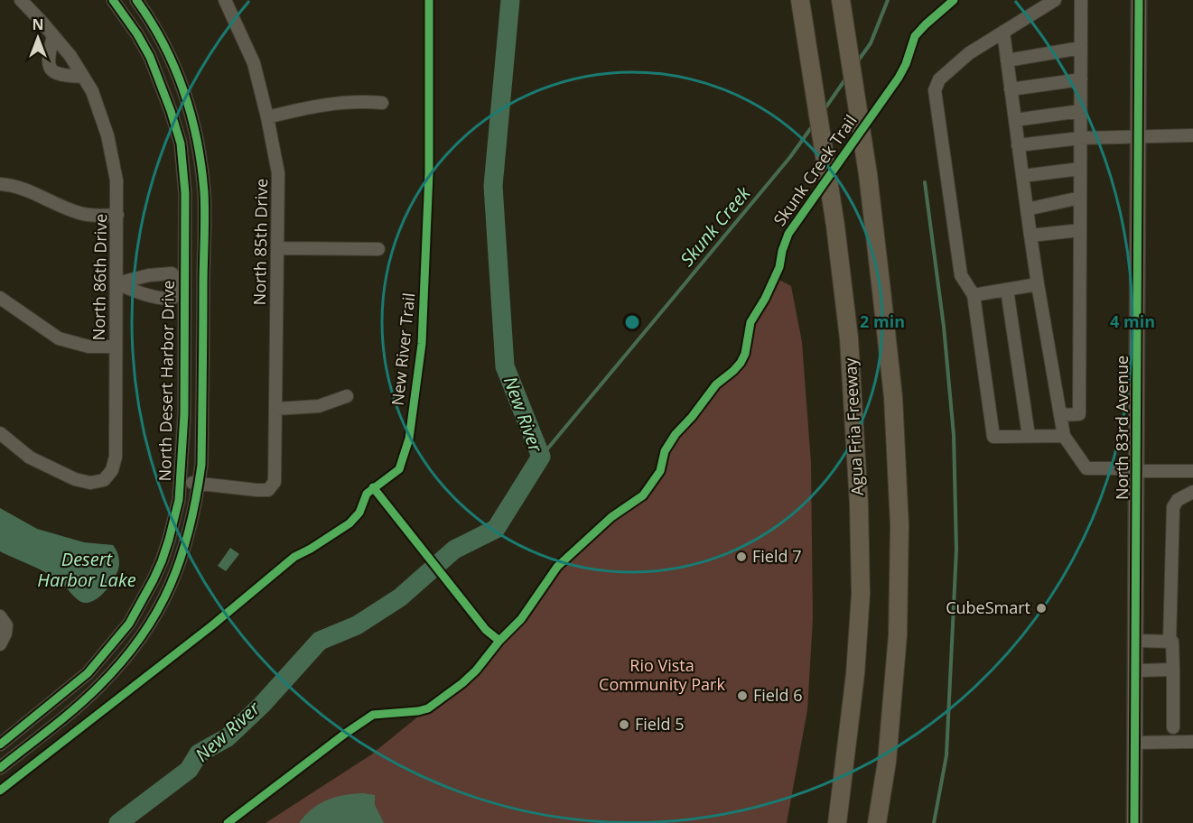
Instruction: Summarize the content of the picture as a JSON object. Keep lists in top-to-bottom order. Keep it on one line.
{"streets":{"highway":["Agua Fria Freeway"],"main road":["North 83rd Avenue"],"street":["North 85th Drive","North 86th Drive","North Desert Harbor Drive"],"cycle path":["Skunk Creek Trail","New River Trail"]},"crossings":[["North 85th Drive","North Desert Harbor Drive"]],"water":["Skunk Creek","New River","Desert Harbor Lake"],"parks":["Rio Vista Community Park"],"places":["Field 7","CubeSmart","Field 6","Field 5"],"north":"top","rings":["2 min","4 min"]}
